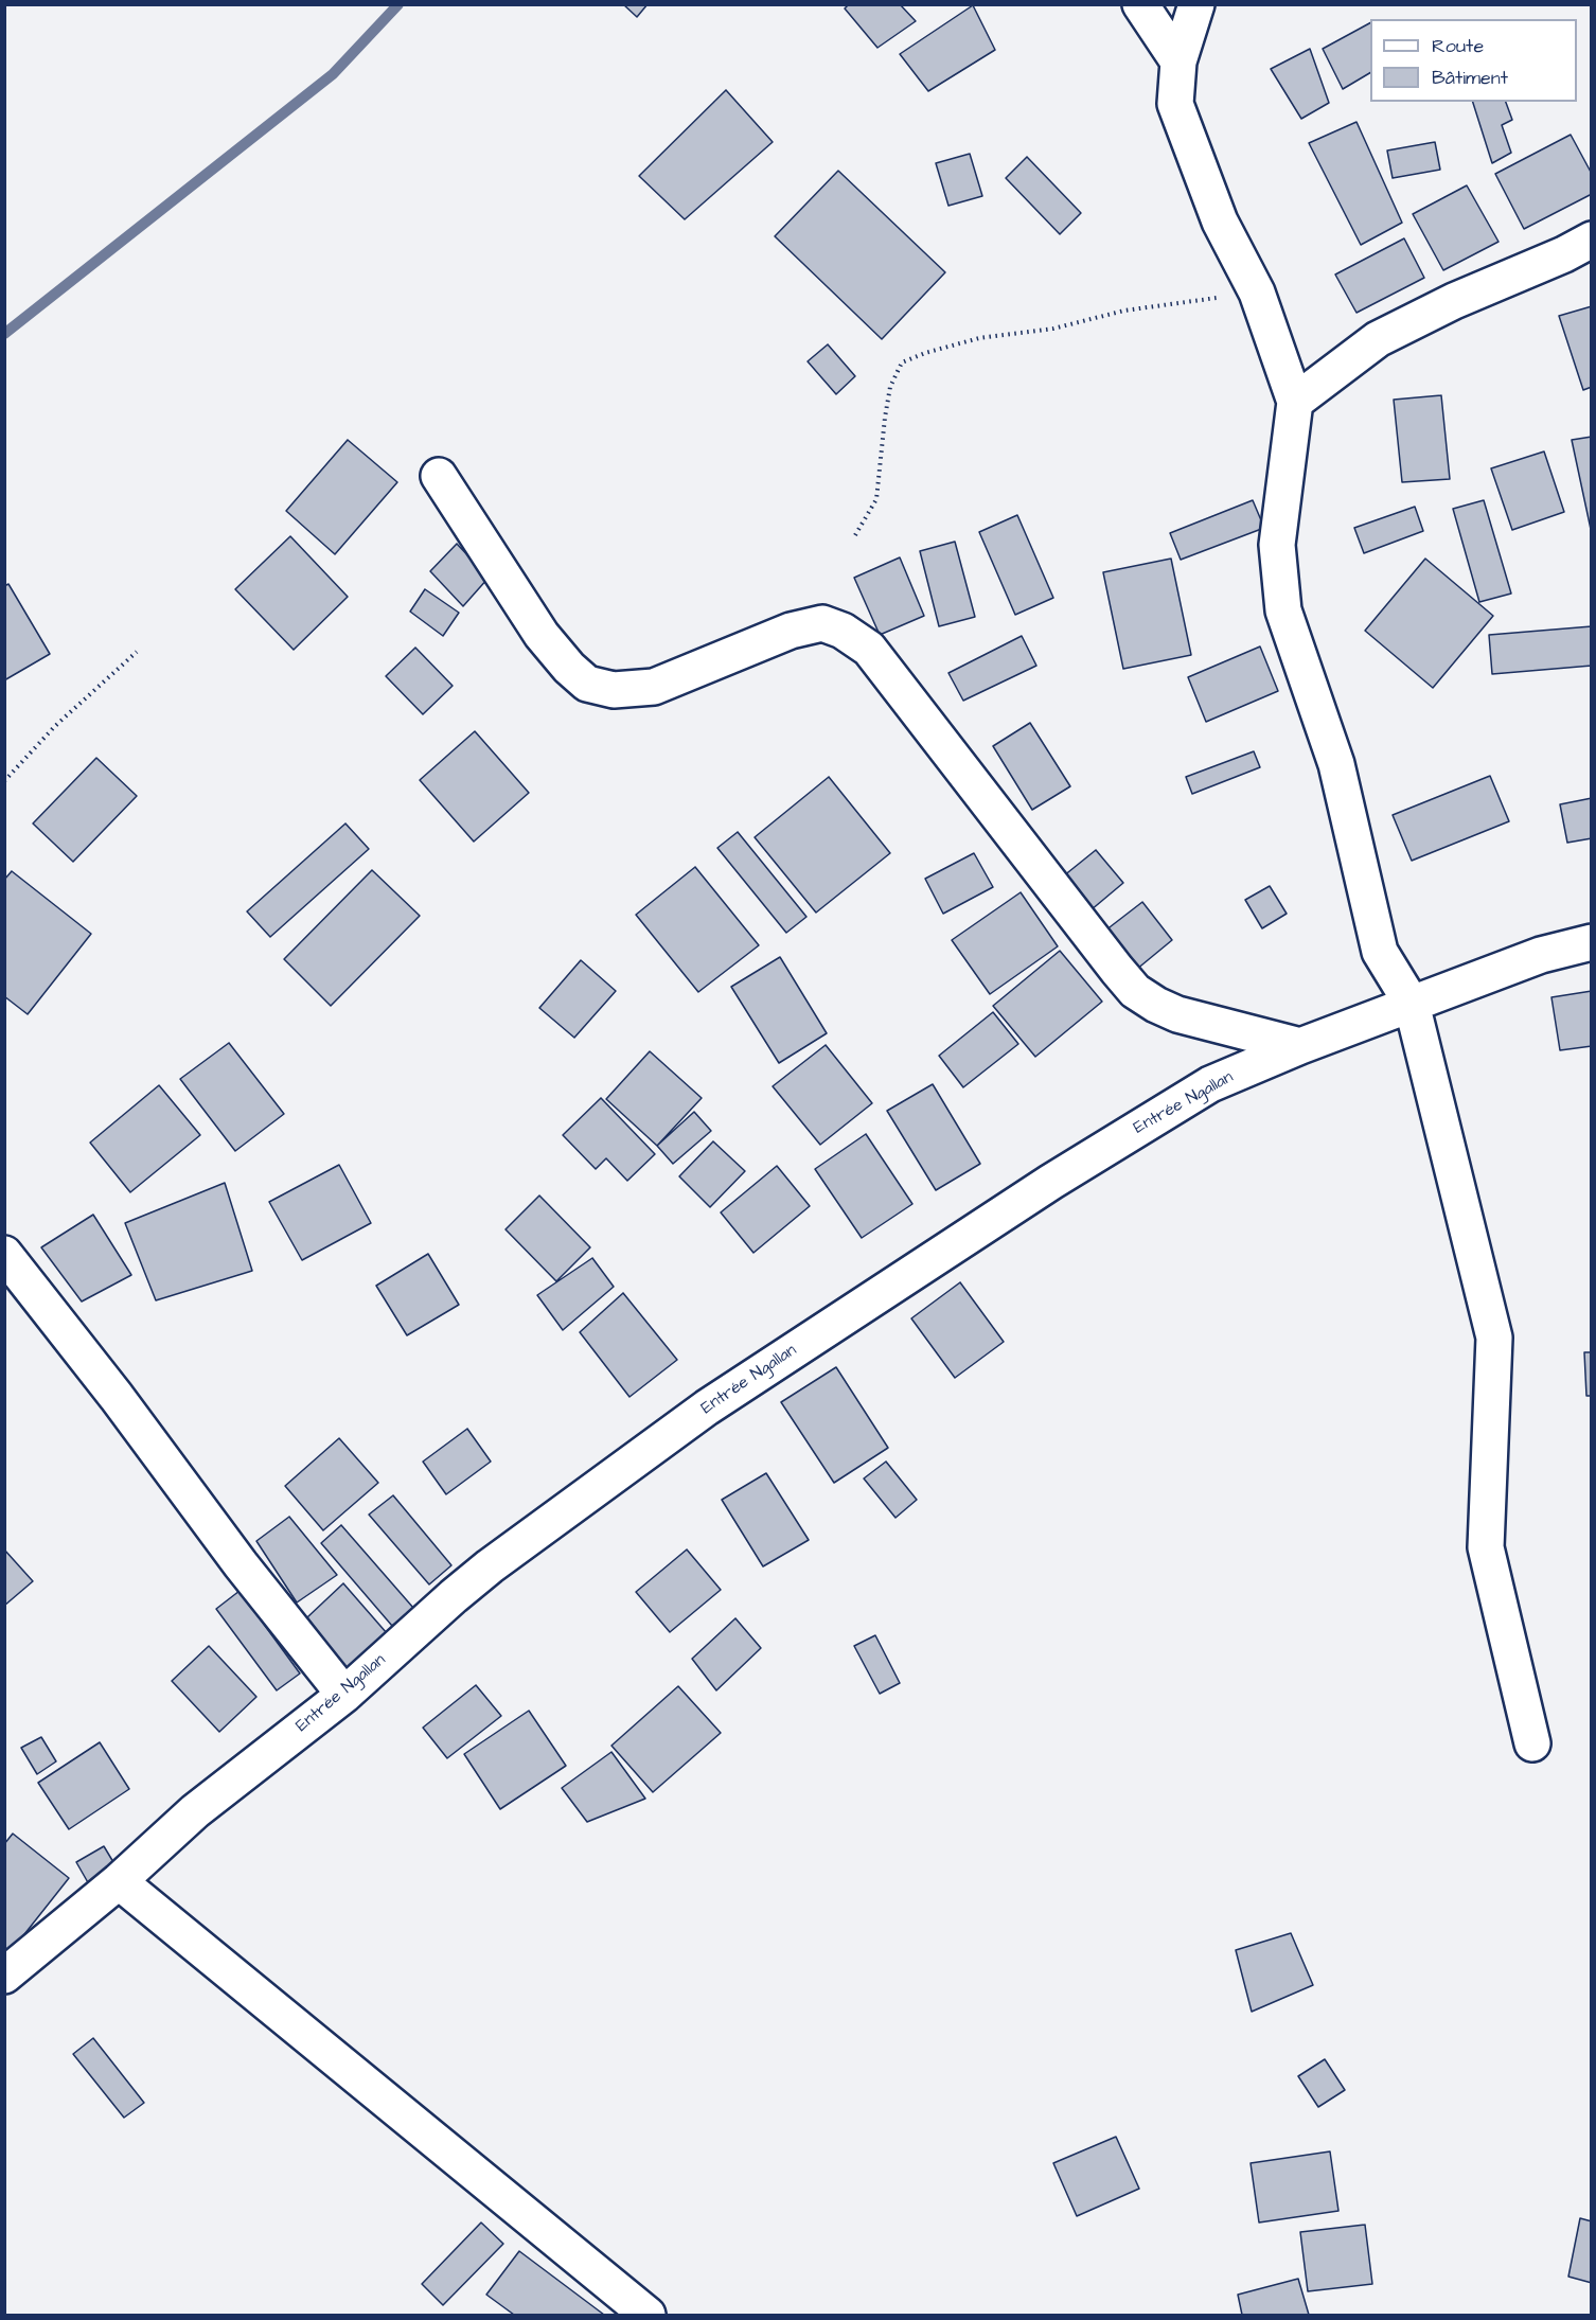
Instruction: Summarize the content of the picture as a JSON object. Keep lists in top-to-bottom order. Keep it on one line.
{"streets":{"street":["Entrée Ngallan"]},"legend":["Route","Bâtiment"]}
